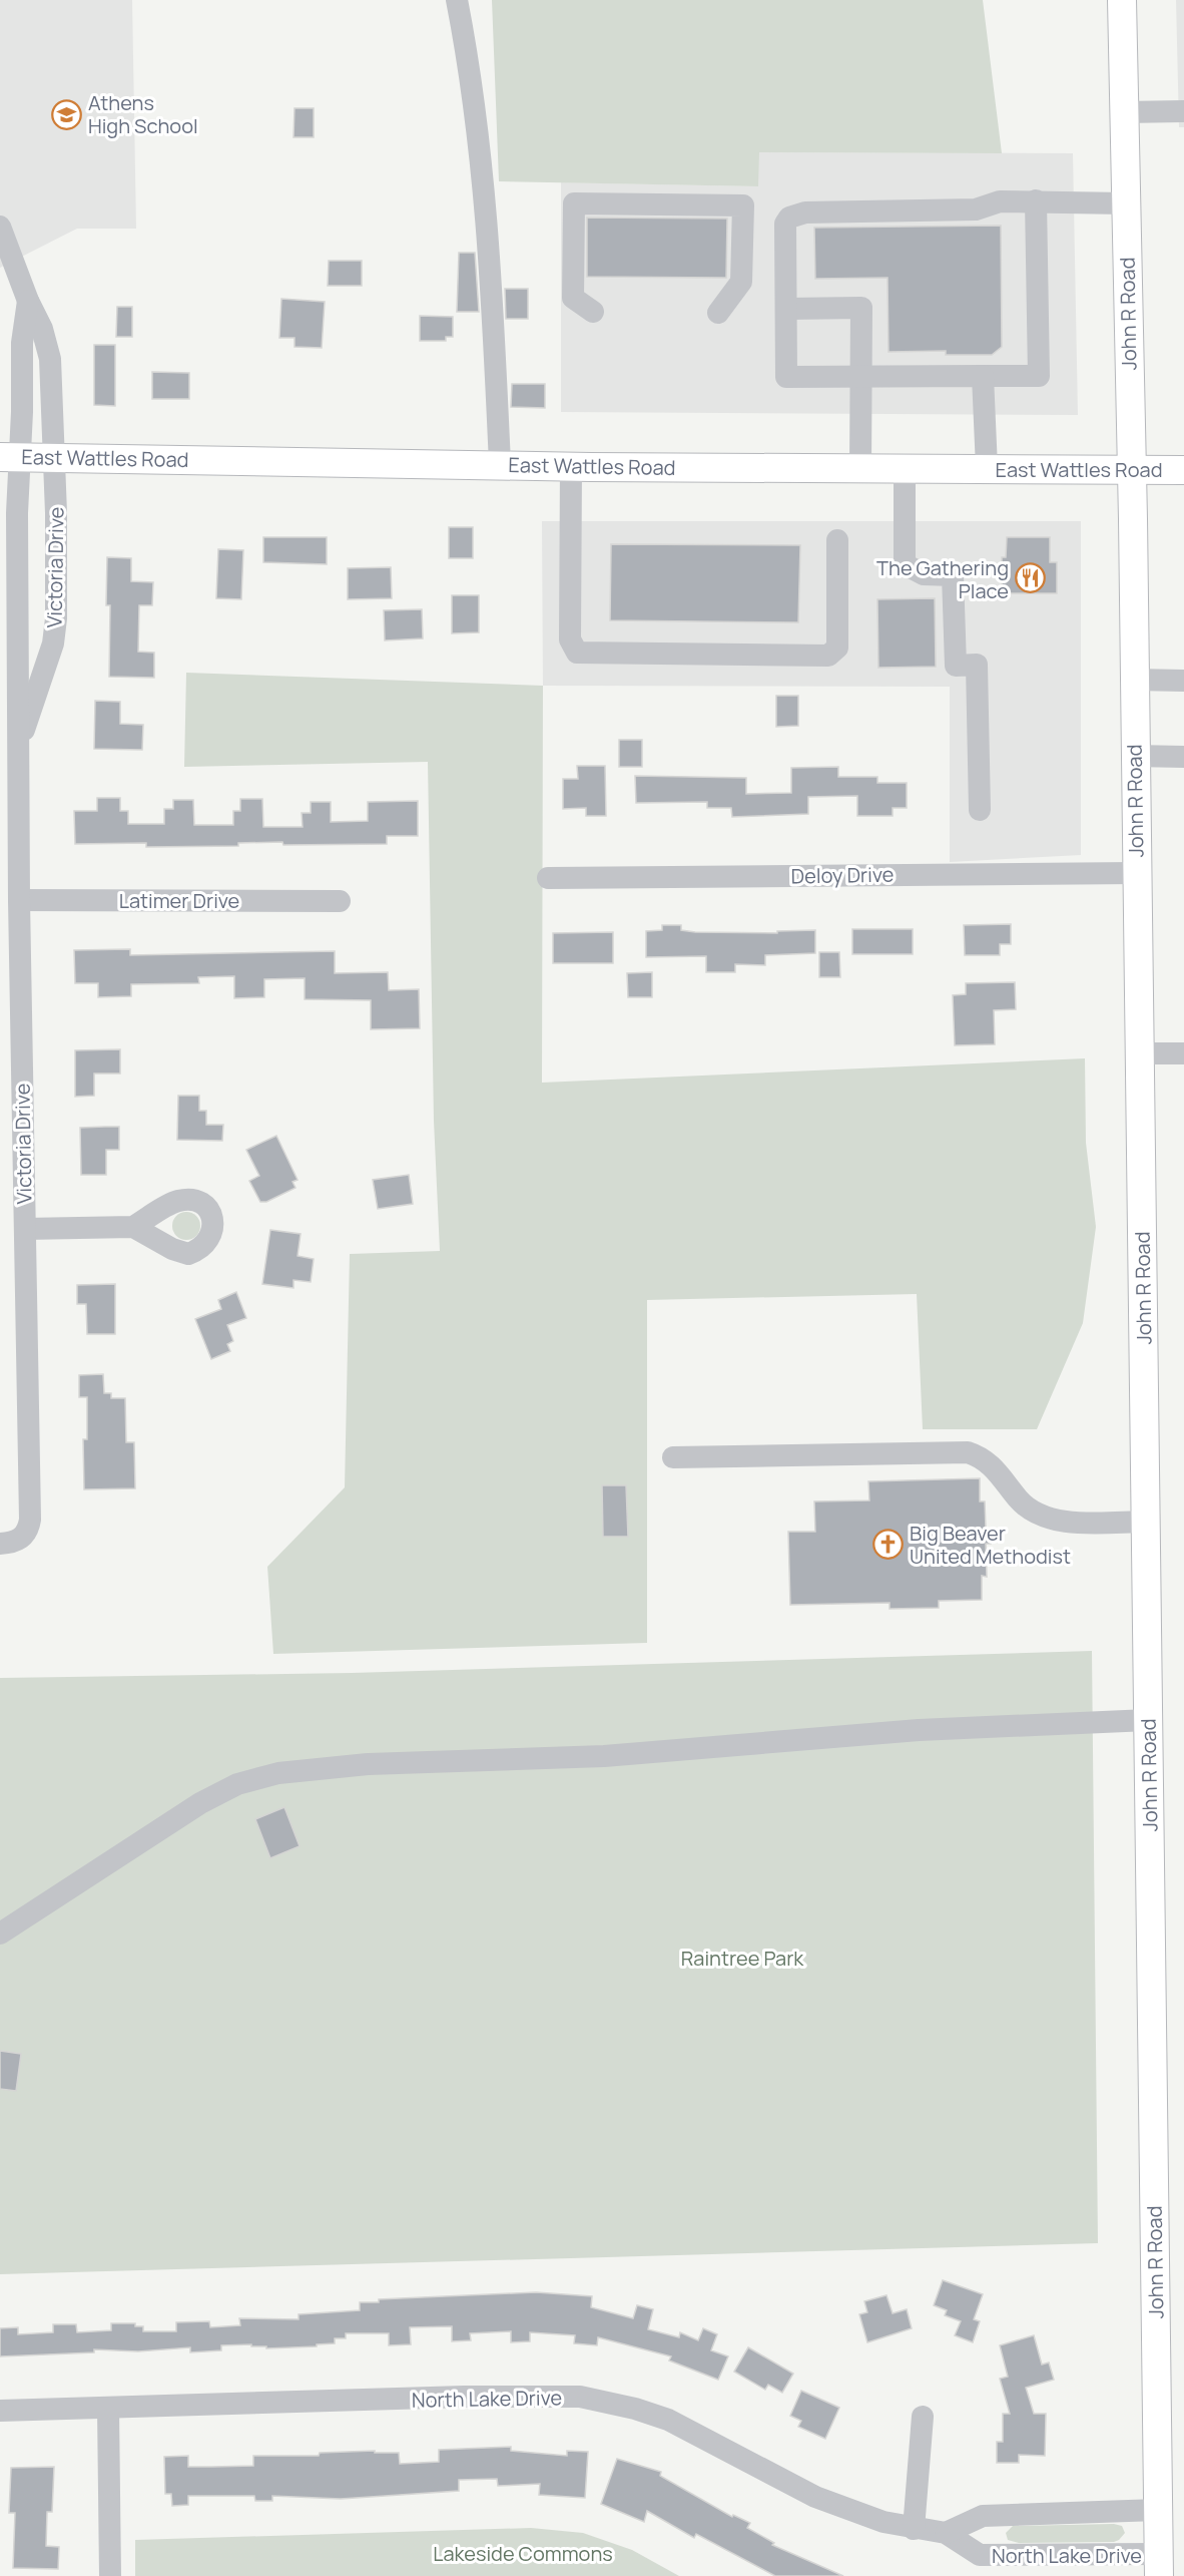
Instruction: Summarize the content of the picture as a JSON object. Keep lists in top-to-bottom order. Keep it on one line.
{"streets":{"main road":["John R Road","East Wattles Road"],"street":["Victoria Drive","Deloy Drive","Latimer Drive","North Lake Drive"]},"crossings":[["John R Road","East Wattles Road"],["John R Road","Deloy Drive"],["John R Road","North Lake Drive"],["East Wattles Road","Victoria Drive"],["Victoria Drive","Latimer Drive"]],"parks":["Raintree Park","Lakeside Commons"],"places":{"school or university":["Athens High School"],"restaurant":["The Gathering Place"],"church":["Big Beaver United Methodist"]}}
